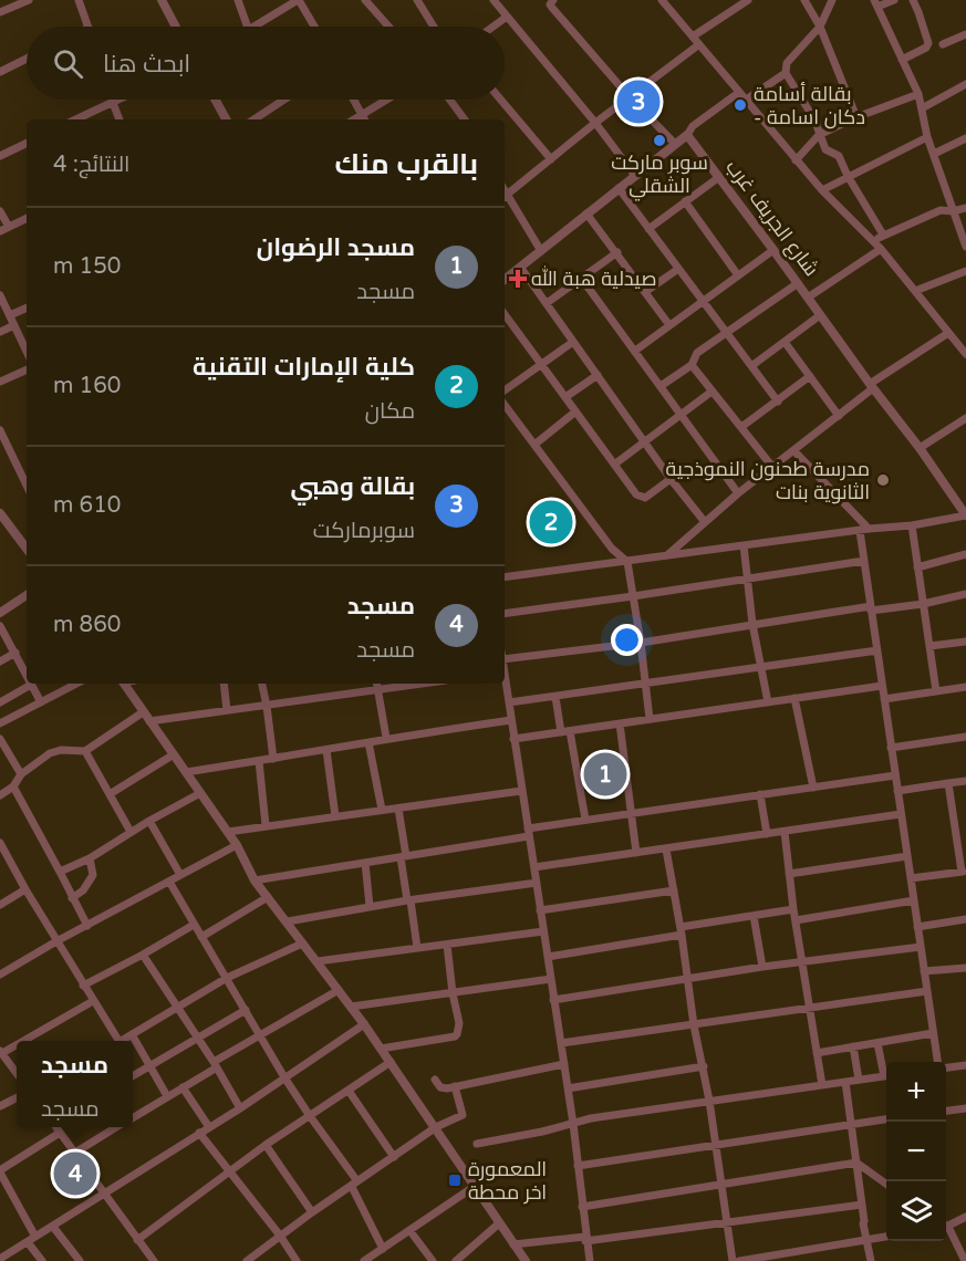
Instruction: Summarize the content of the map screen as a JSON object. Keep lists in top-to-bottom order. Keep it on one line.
{"streets":{"street":["شارع الجريف غرب"]},"places":{"other":["بقالة أسامة - دكان اسامة","سوبر ماركت الشقلي","مدرسة طحنون النموذجية الثانوية بنات"],"health":["صيدلية هبة الله"],"transit":["المعمورة اخر محطة"]},"page":{"search":"ابحث هنا","pins":["3","2","1","4"],"heading":["بالقرب منك","النتائج: 4"],"list":[{"mark":"1","name":"مسجد الرضوان","note":"مسجد","value":"150 m"},{"mark":"2","name":"كلية الإمارات التقنية","note":"مكان","value":"160 m"},{"mark":"3","name":"بقالة وهبي","note":"سوبرماركت","value":"610 m"},{"mark":"4","name":"مسجد","note":"مسجد","value":"860 m"}],"popup":["مسجد","مسجد"],"map_buttons":["+","−"]}}
